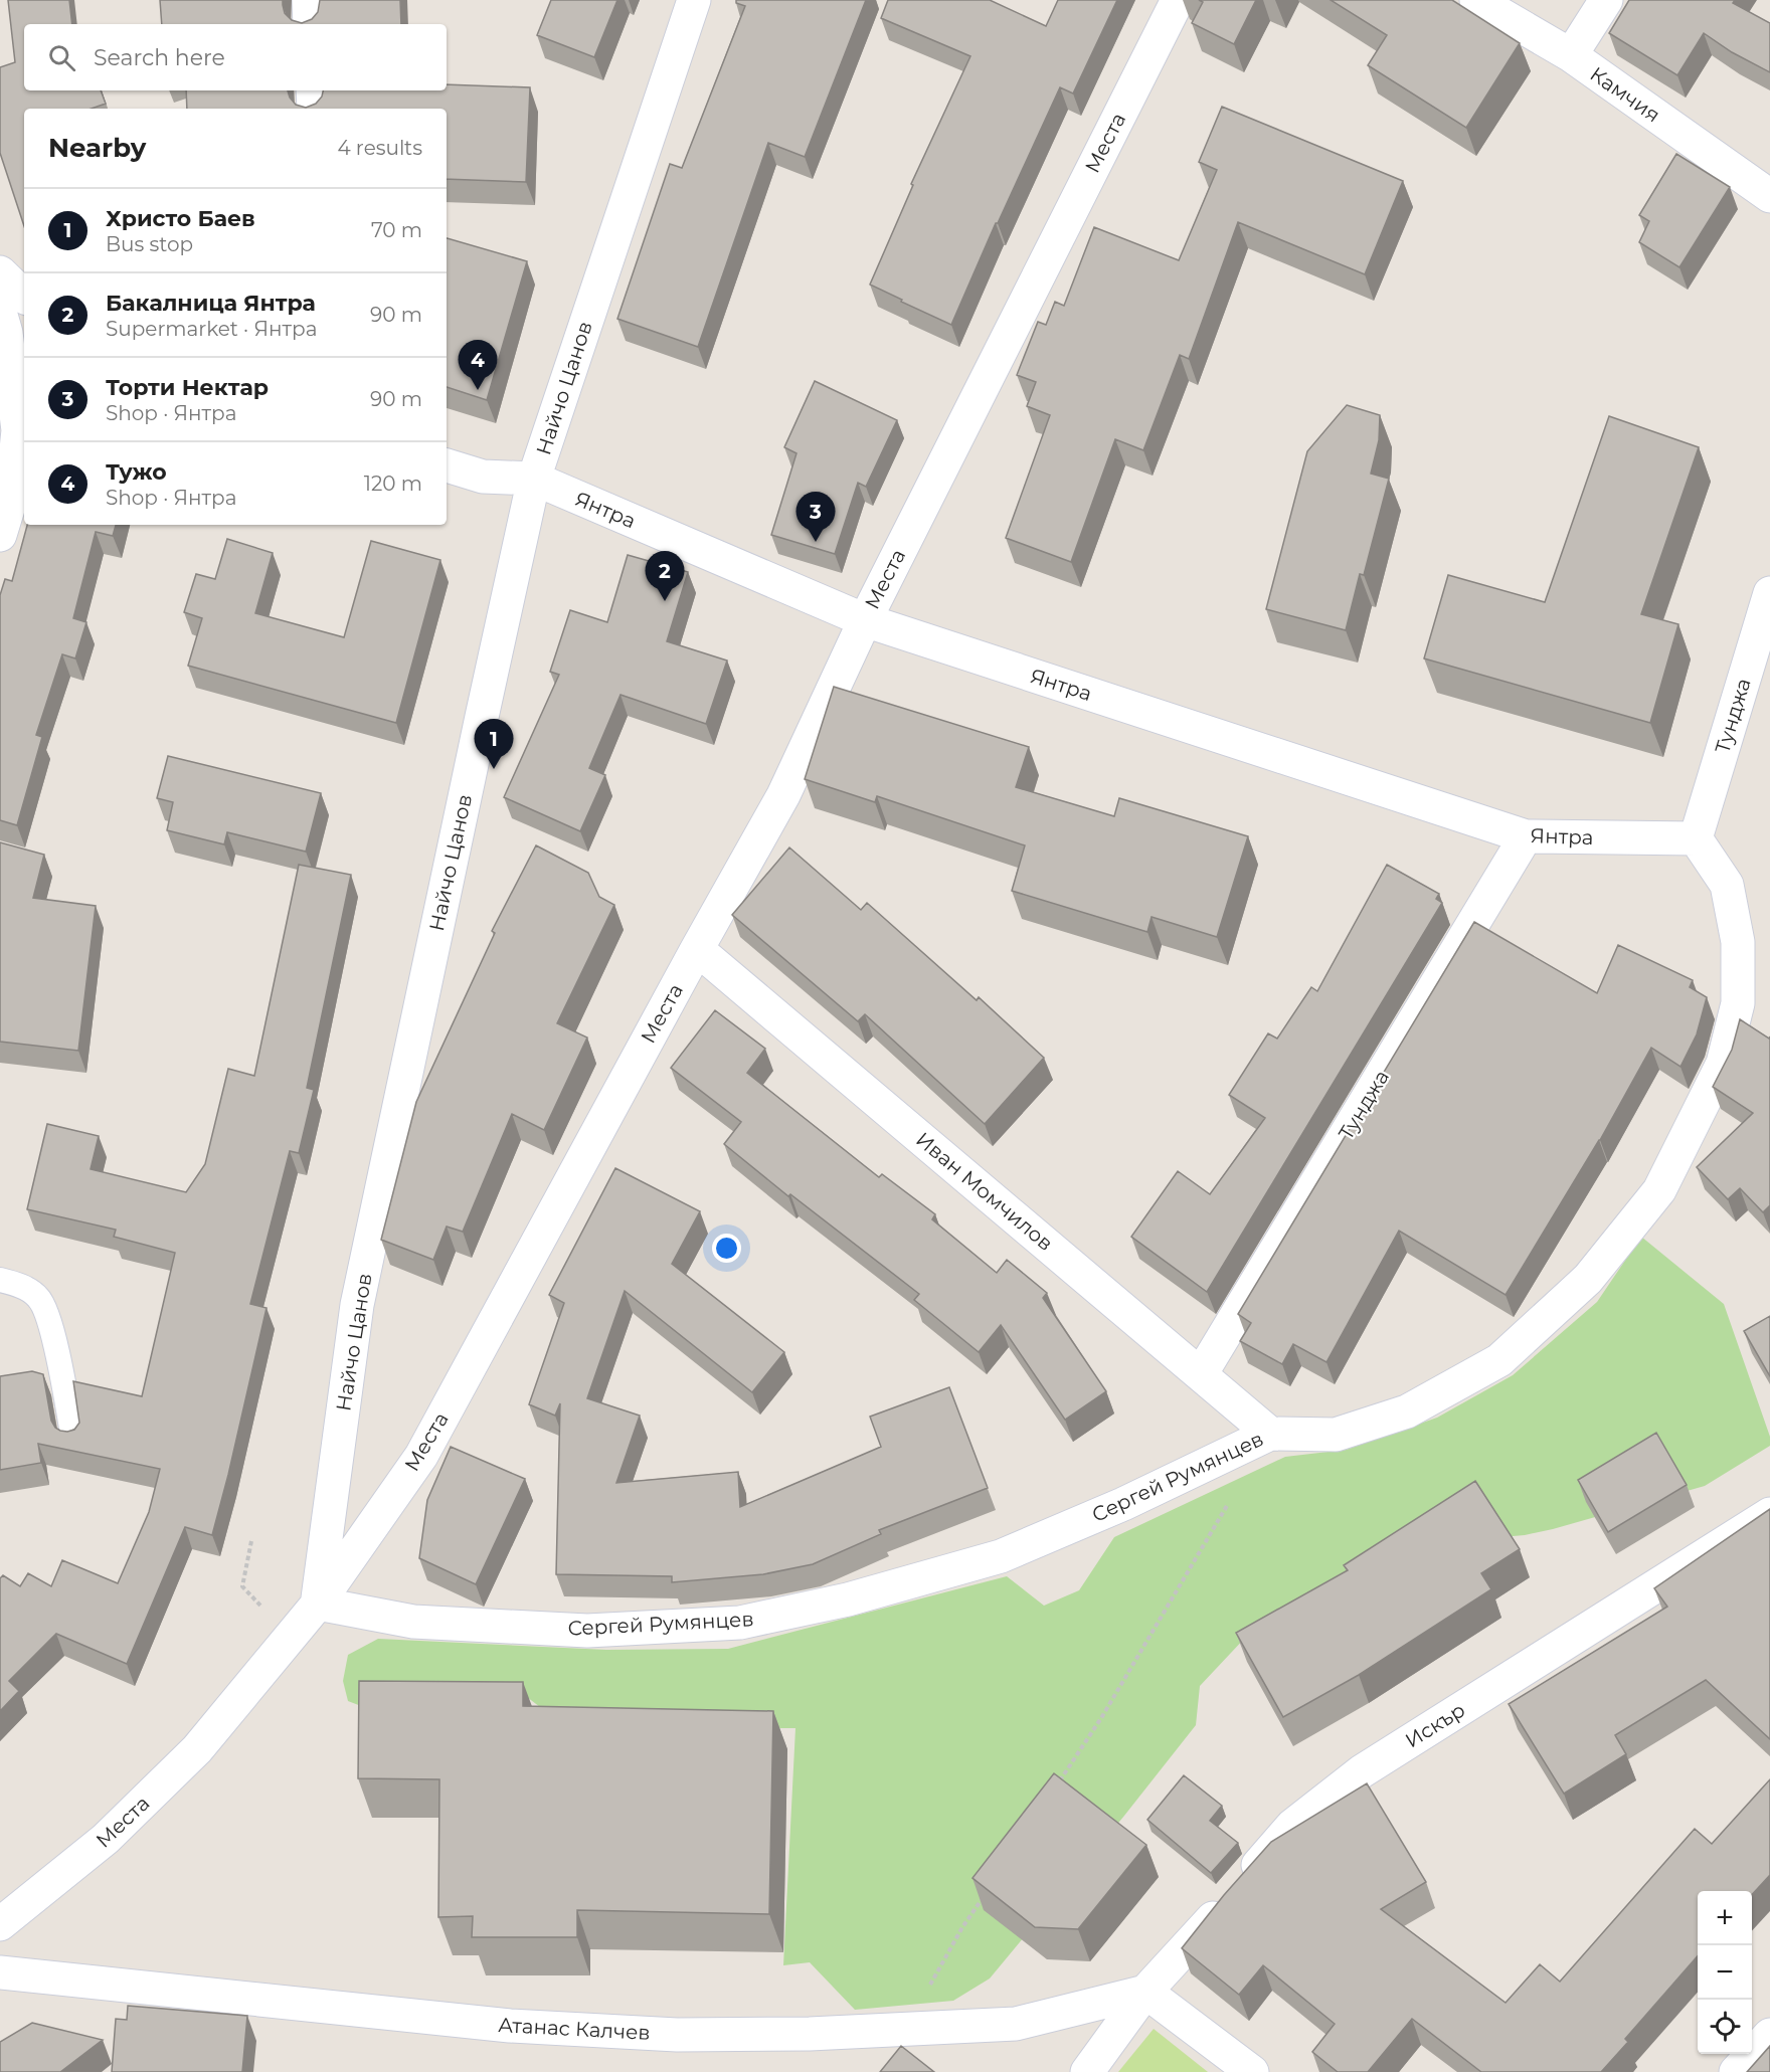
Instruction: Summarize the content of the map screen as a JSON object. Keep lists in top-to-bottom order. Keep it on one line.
{"streets":{"street":["Камчия","Места","Найчо Цанов","Янтра","Тунджа","Иван Момчилов","Сергей Румянцев","Искър","Атанас Калчев"]},"crossings":[["Места","Найчо Цанов"],["Места","Янтра"],["Места","Иван Момчилов"],["Места","Сергей Румянцев"],["Найчо Цанов","Янтра"],["Найчо Цанов","Сергей Румянцев"],["Янтра","Тунджа"],["Янтра","Сергей Румянцев"],["Тунджа","Иван Момчилов"],["Тунджа","Сергей Румянцев"],["Иван Момчилов","Сергей Румянцев"],["Искър","Атанас Калчев"]],"page":{"search":"Search here","heading":["Nearby","4 results"],"list":[{"mark":"1","name":"Христо Баев","note":"Bus stop","value":"70 m"},{"mark":"2","name":"Бакалница Янтра","note":"Supermarket · Янтра","value":"90 m"},{"mark":"3","name":"Торти Нектар","note":"Shop · Янтра","value":"90 m"},{"mark":"4","name":"Тужо","note":"Shop · Янтра","value":"120 m"}],"pins":["4","3","2","1"],"map_buttons":["+","−"]}}
